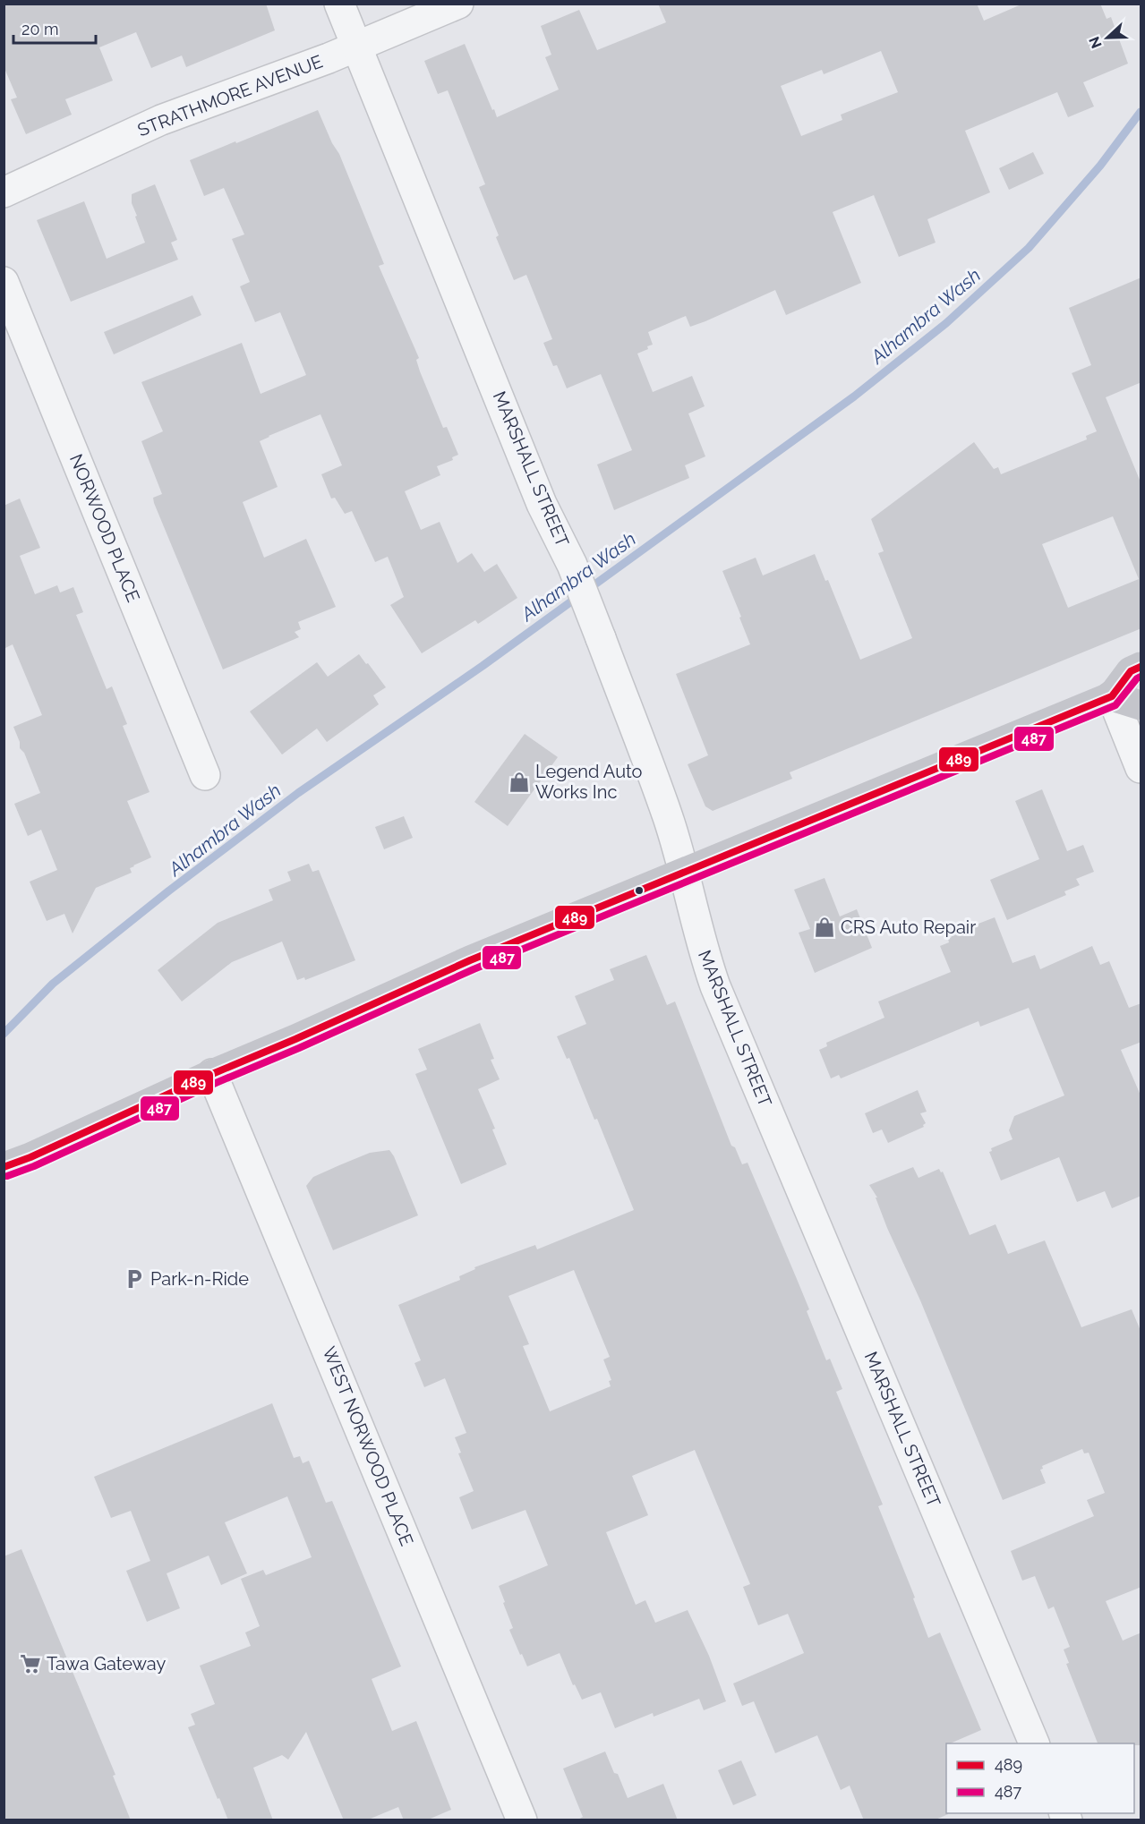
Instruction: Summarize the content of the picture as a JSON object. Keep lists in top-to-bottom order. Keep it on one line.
{"streets":{"street":["STRATHMORE AVENUE","MARSHALL STREET","NORWOOD PLACE","WEST NORWOOD PLACE"]},"crossings":[["STRATHMORE AVENUE","MARSHALL STREET"]],"water":["Alhambra Wash"],"places":{"shop":["Legend Auto Works Inc","CRS Auto Repair"],"parking":["Park-n-Ride"],"supermarket":["Tawa Gateway"]},"lines":["transit line 489","transit line 487"],"legend":["489","487"],"scale_bar":"20 m","north":"left"}
